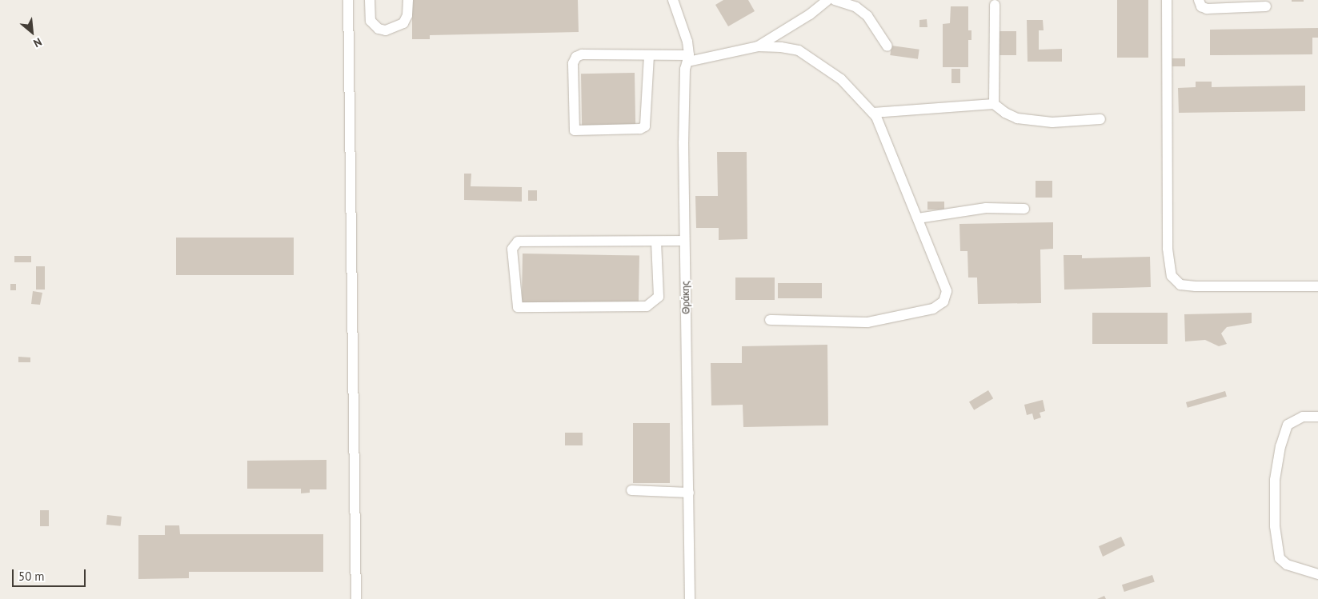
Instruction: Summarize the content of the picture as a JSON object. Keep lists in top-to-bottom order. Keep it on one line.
{"streets":{"street":["Θράκης"]},"scale_bar":"50 m","north":"bottom right"}
